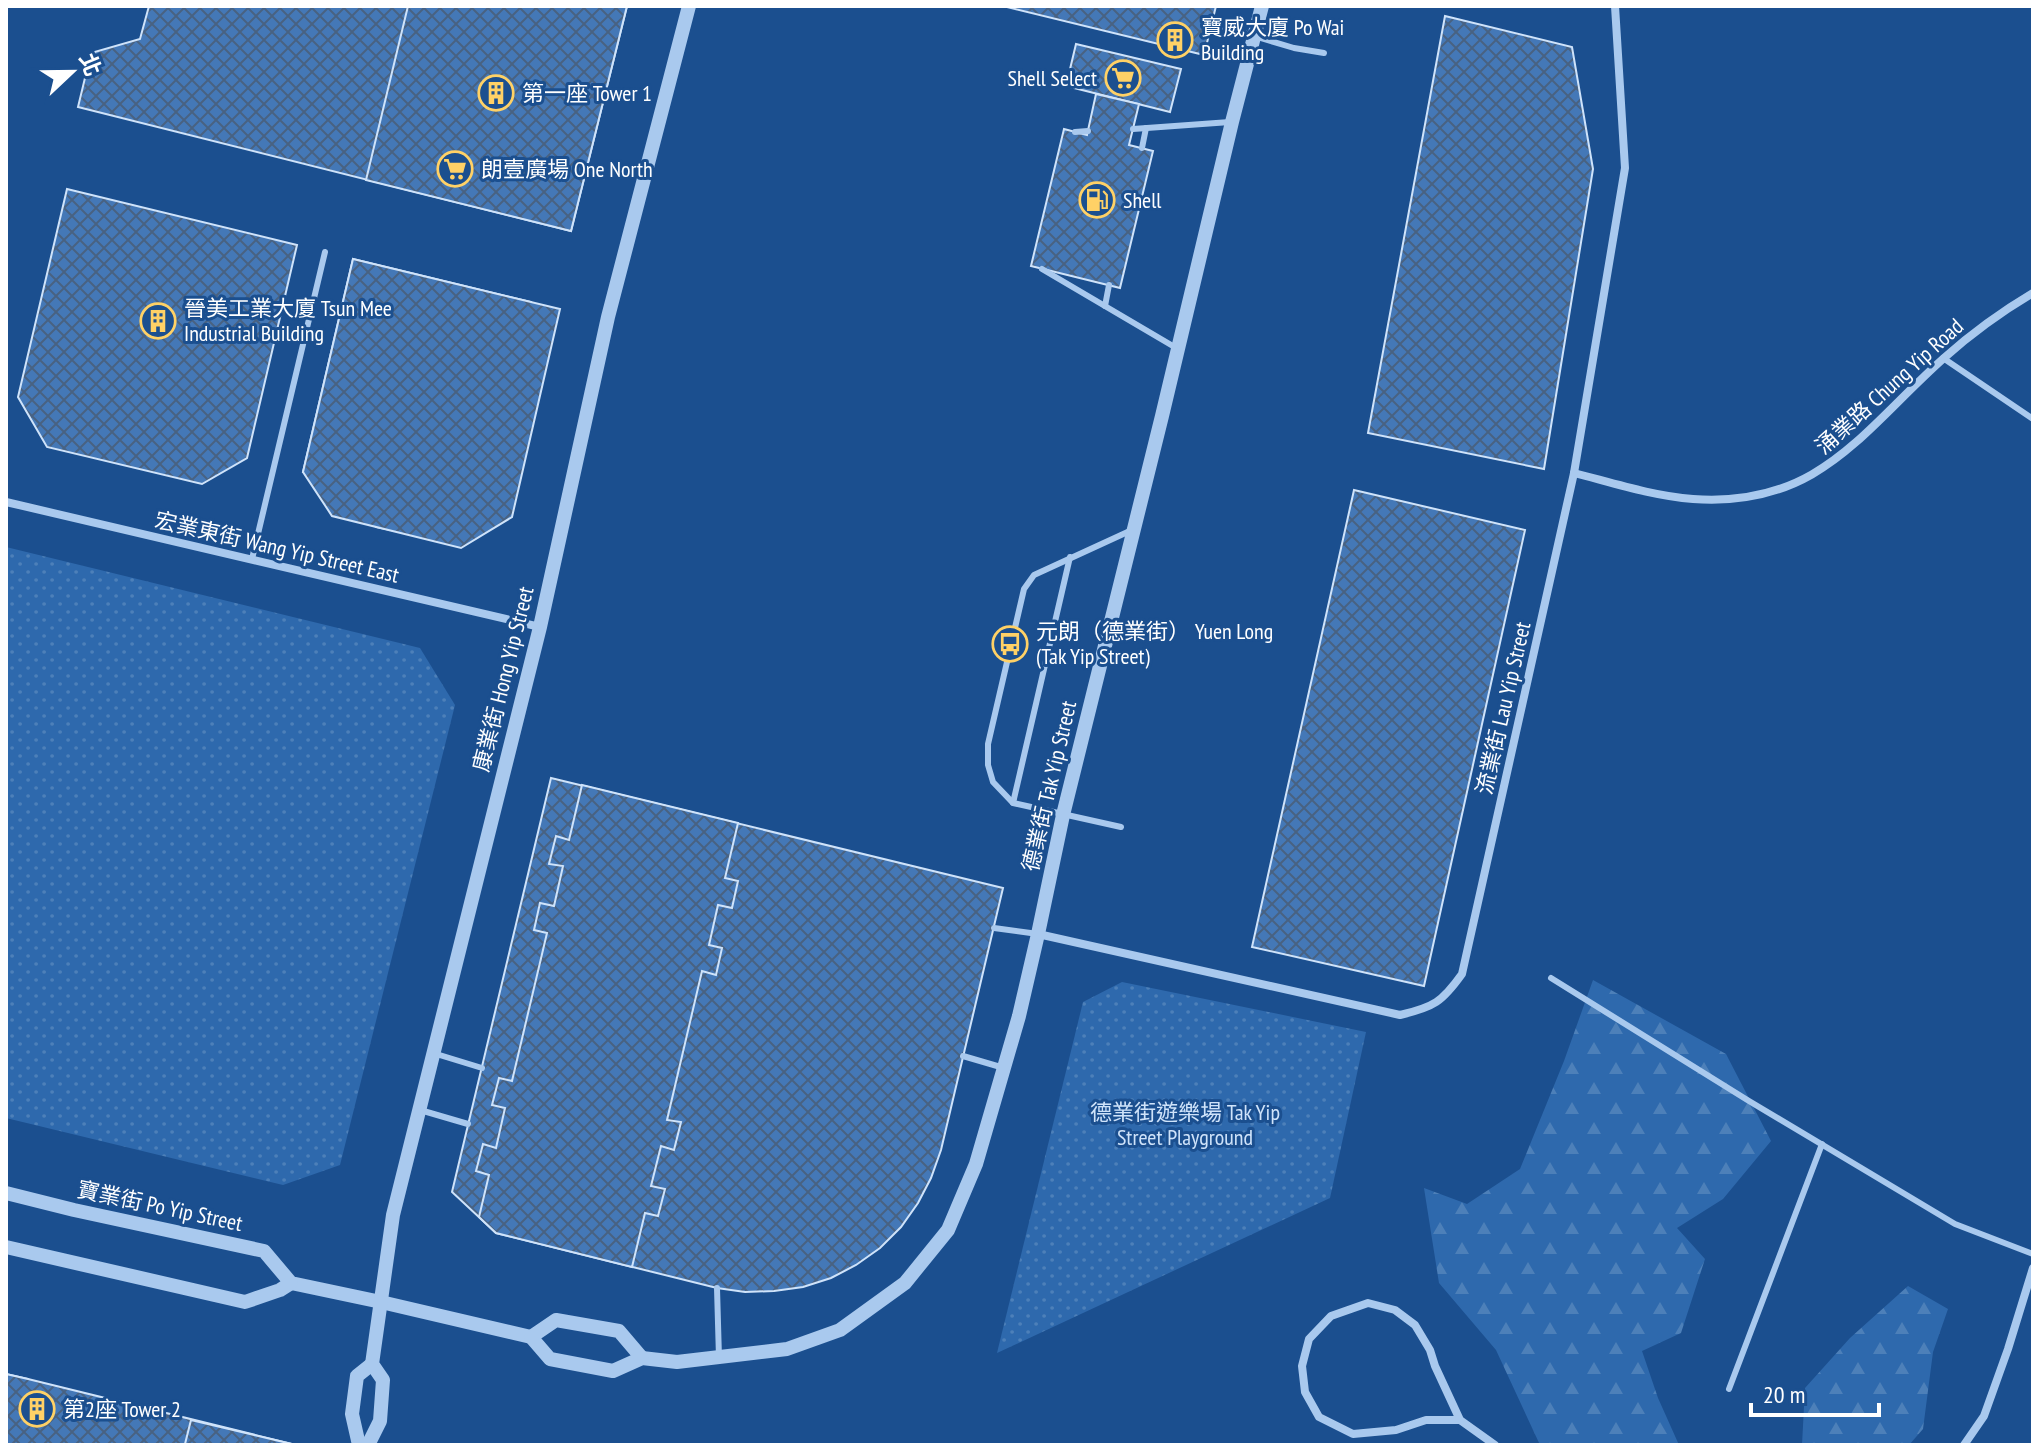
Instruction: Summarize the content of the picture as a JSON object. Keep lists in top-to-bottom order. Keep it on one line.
{"streets":{"street":["涌業路 Chung Yip Road","宏業東街 Wang Yip Street East","康業街 Hong Yip Street","流業街 Lau Yip Street","德業街 Tak Yip Street","寶業街 Po Yip Street"]},"crossings":[["涌業路 Chung Yip Road","流業街 Lau Yip Street"],["宏業東街 Wang Yip Street East","康業街 Hong Yip Street"],["康業街 Hong Yip Street","德業街 Tak Yip Street"],["流業街 Lau Yip Street","德業街 Tak Yip Street"]],"parks":["德業街遊樂場 Tak Yip Street Playground"],"places":{"building":["寶威大廈 Po Wai Building","第一座 Tower 1","晉美工業大廈 Tsun Mee Industrial Building","第2座 Tower 2"],"supermarket":["Shell Select","朗壹廣場 One North"],"fuel station":["Shell"],"bus stop":["元朗（德業街） Yuen Long (Tak Yip Street)"]},"scale_bar":"20 m","north":"right"}
